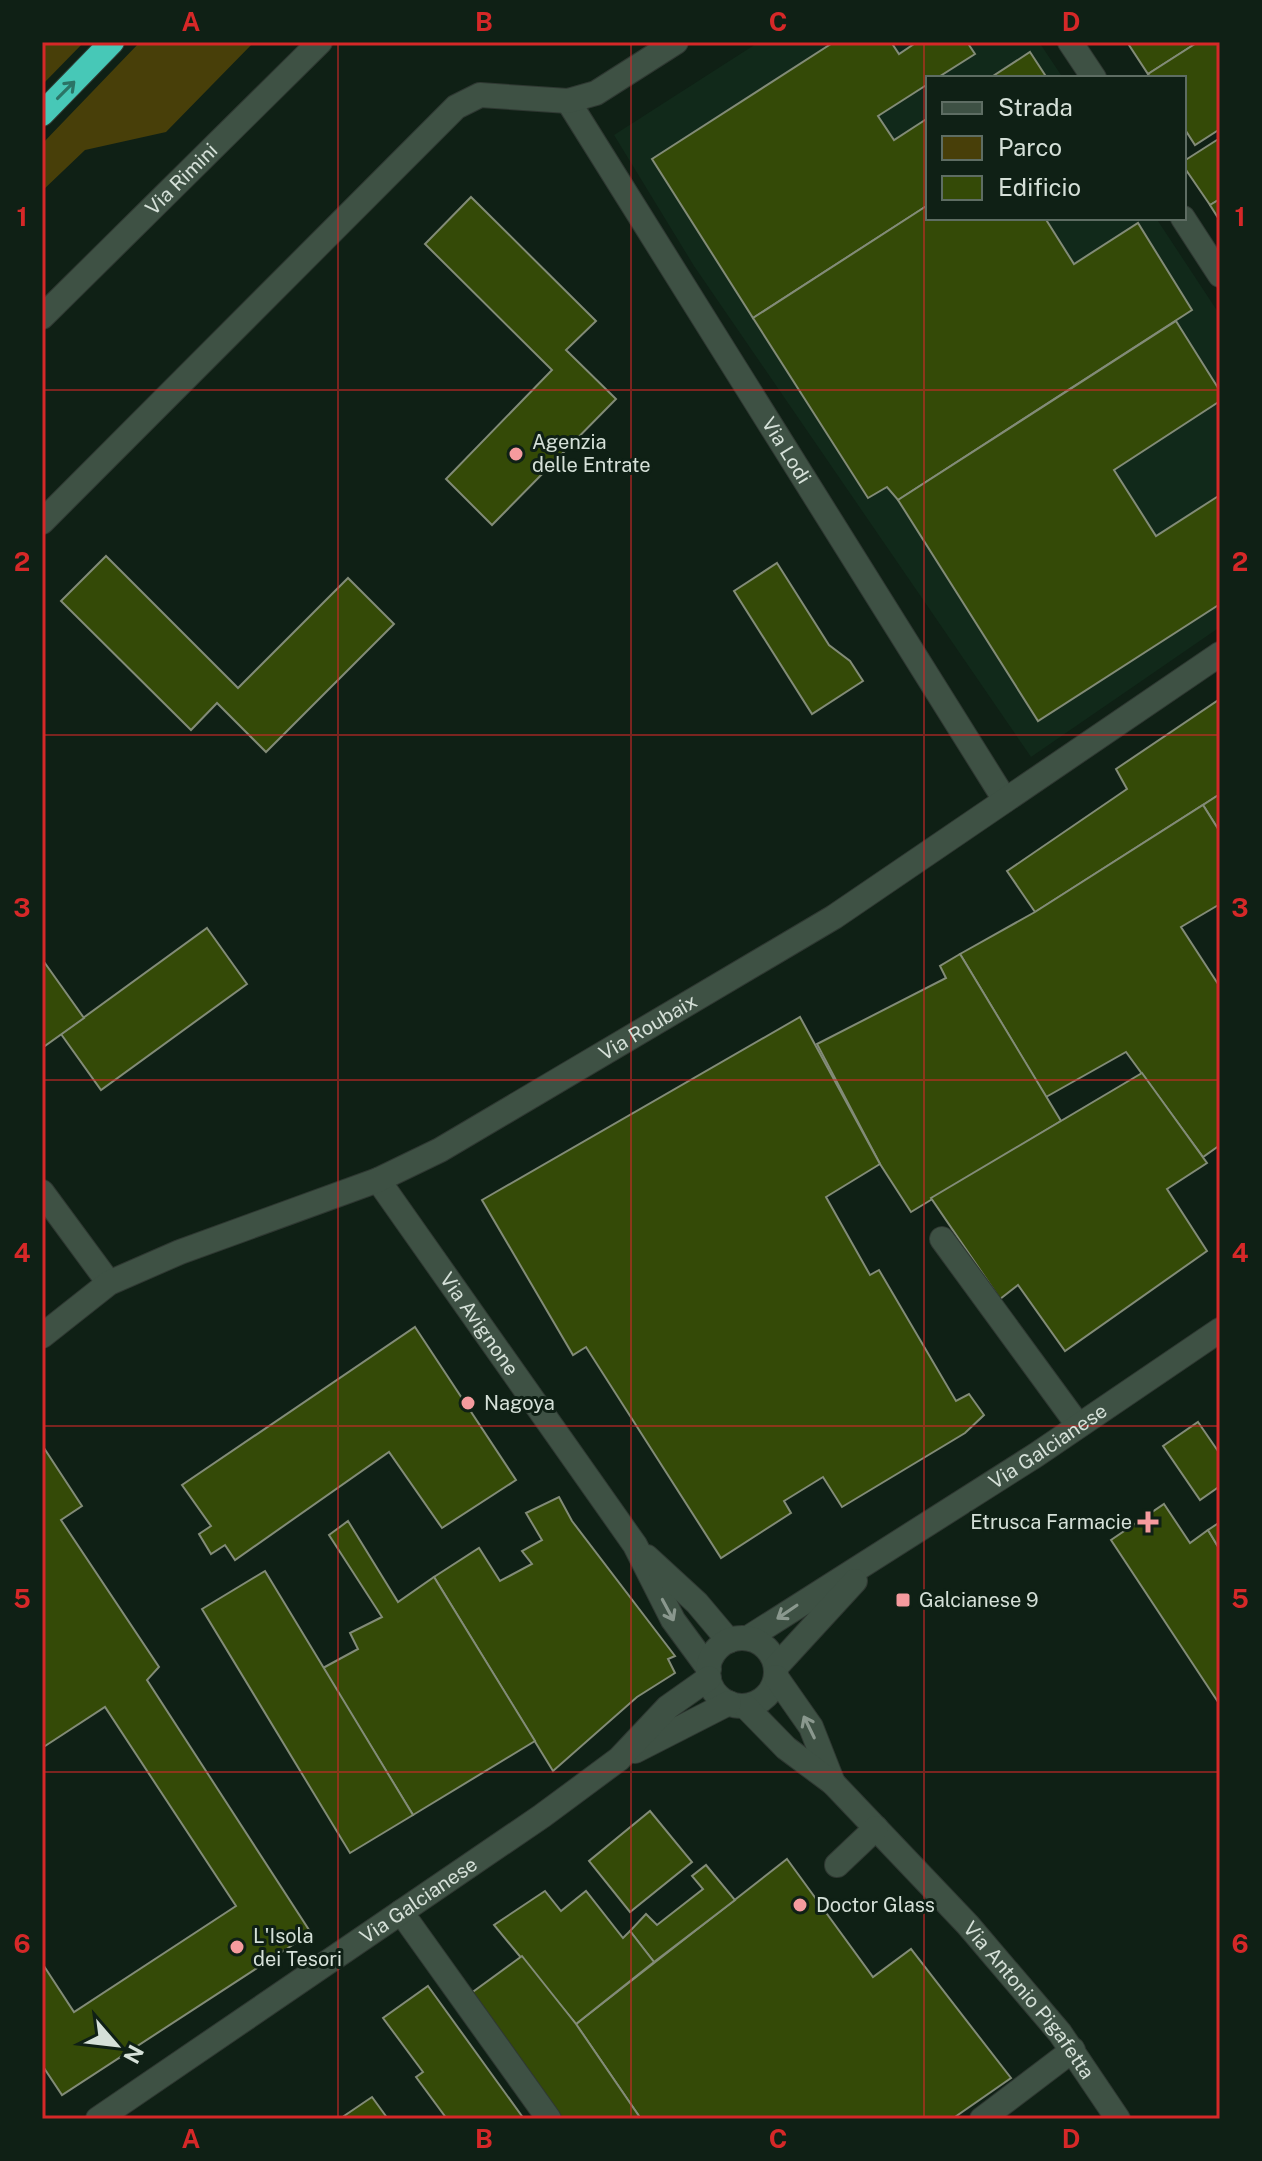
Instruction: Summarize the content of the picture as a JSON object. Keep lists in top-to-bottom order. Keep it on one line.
{"streets":{"street":["Via Rimini","Via Lodi","Via Roubaix","Via Avignone","Via Galcianese","Via Antonio Pigafetta"]},"crossings":[["Via Lodi","Via Roubaix"],["Via Roubaix","Via Avignone"],["Via Avignone","Via Galcianese"],["Via Avignone","Via Antonio Pigafetta"],["Via Galcianese","Via Antonio Pigafetta"]],"places":{"other":["Agenzia delle Entrate","Nagoya","Doctor Glass","L'Isola dei Tesori"],"health":["Etrusca Farmacie"],"transit":["Galcianese 9"]},"legend":["Strada","Parco","Edificio"],"north":"bottom right","grid":{"columns":["A","B","C","D"],"rows":["1","2","3","4","5","6"]}}
